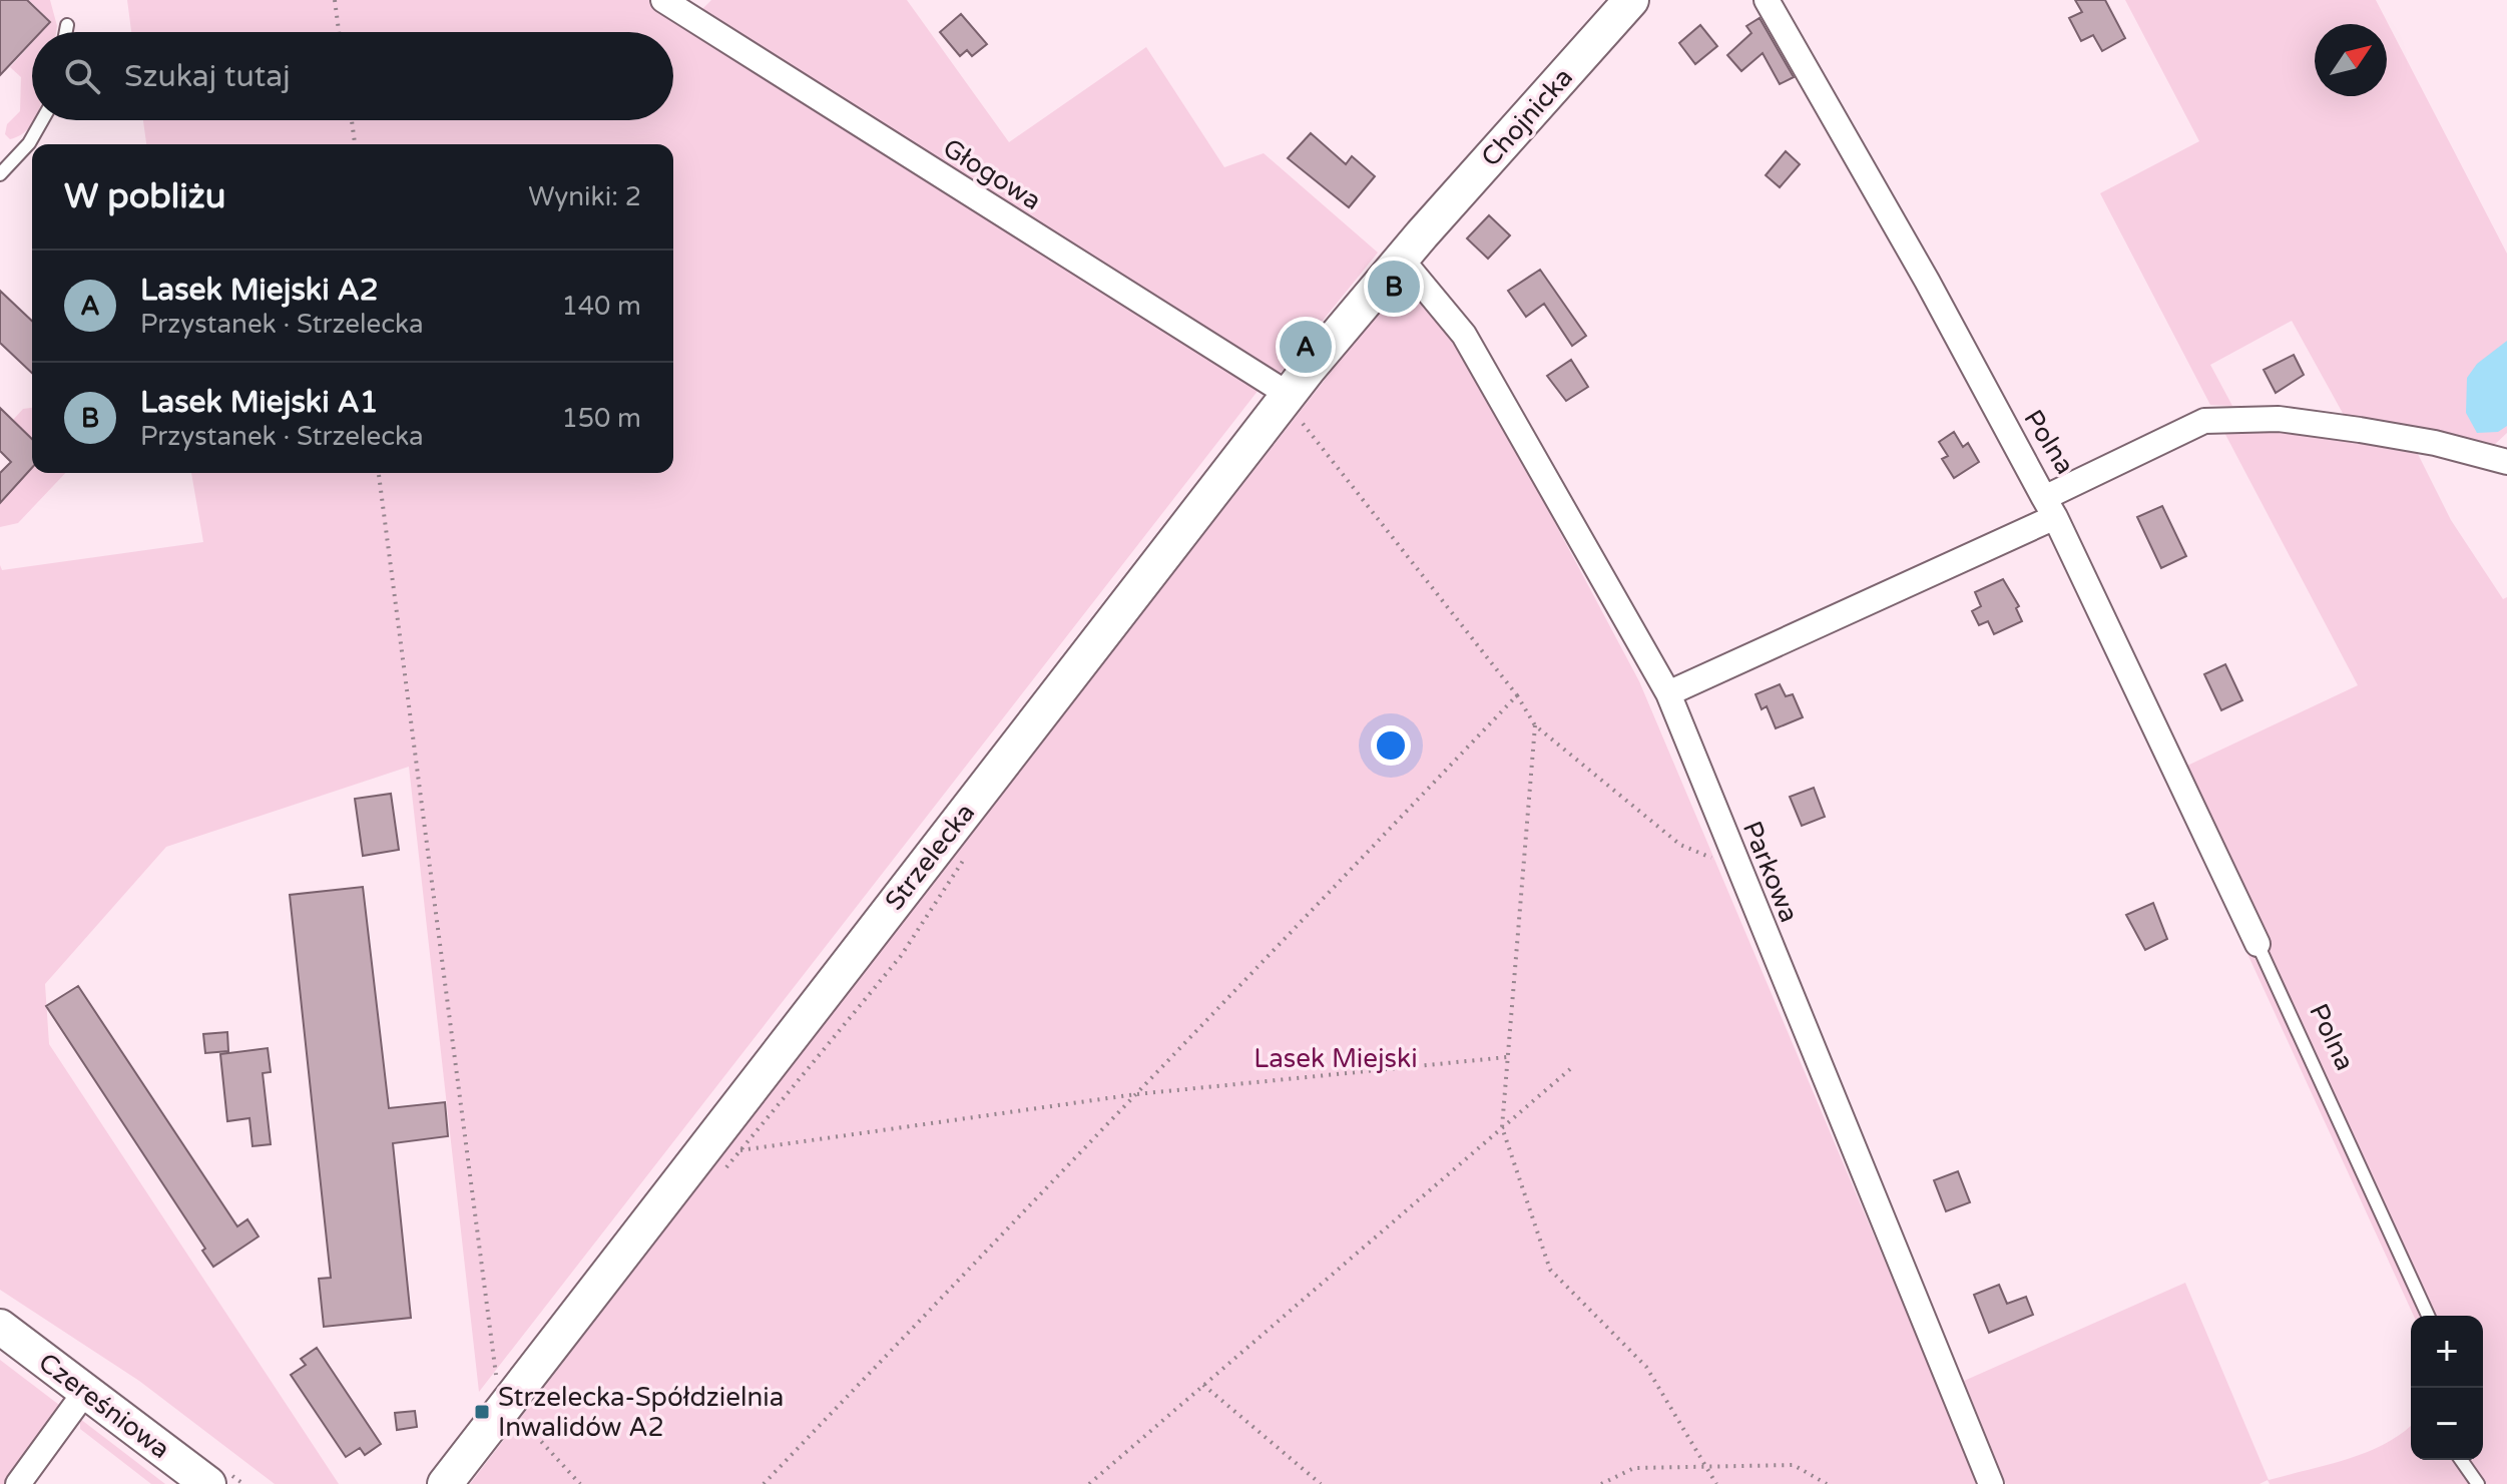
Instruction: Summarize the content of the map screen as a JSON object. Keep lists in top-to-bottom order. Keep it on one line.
{"streets":{"street":["Chojnicka","Głogowa","Polna","Strzelecka","Parkowa","Czereśniowa"]},"crossings":[["Chojnicka","Strzelecka"],["Chojnicka","Parkowa"],["Głogowa","Strzelecka"],["Strzelecka","Parkowa"]],"parks":["Lasek Miejski"],"places":{"transit":["Strzelecka-Spółdzielnia Inwalidów A2"]},"north":"top right","page":{"search":"Szukaj tutaj","heading":["W pobliżu","Wyniki: 2"],"list":[{"mark":"A","name":"Lasek Miejski A2","note":"Przystanek · Strzelecka","value":"140 m"},{"mark":"B","name":"Lasek Miejski A1","note":"Przystanek · Strzelecka","value":"150 m"}],"pins":["B","A"],"map_buttons":["+","−"]}}
